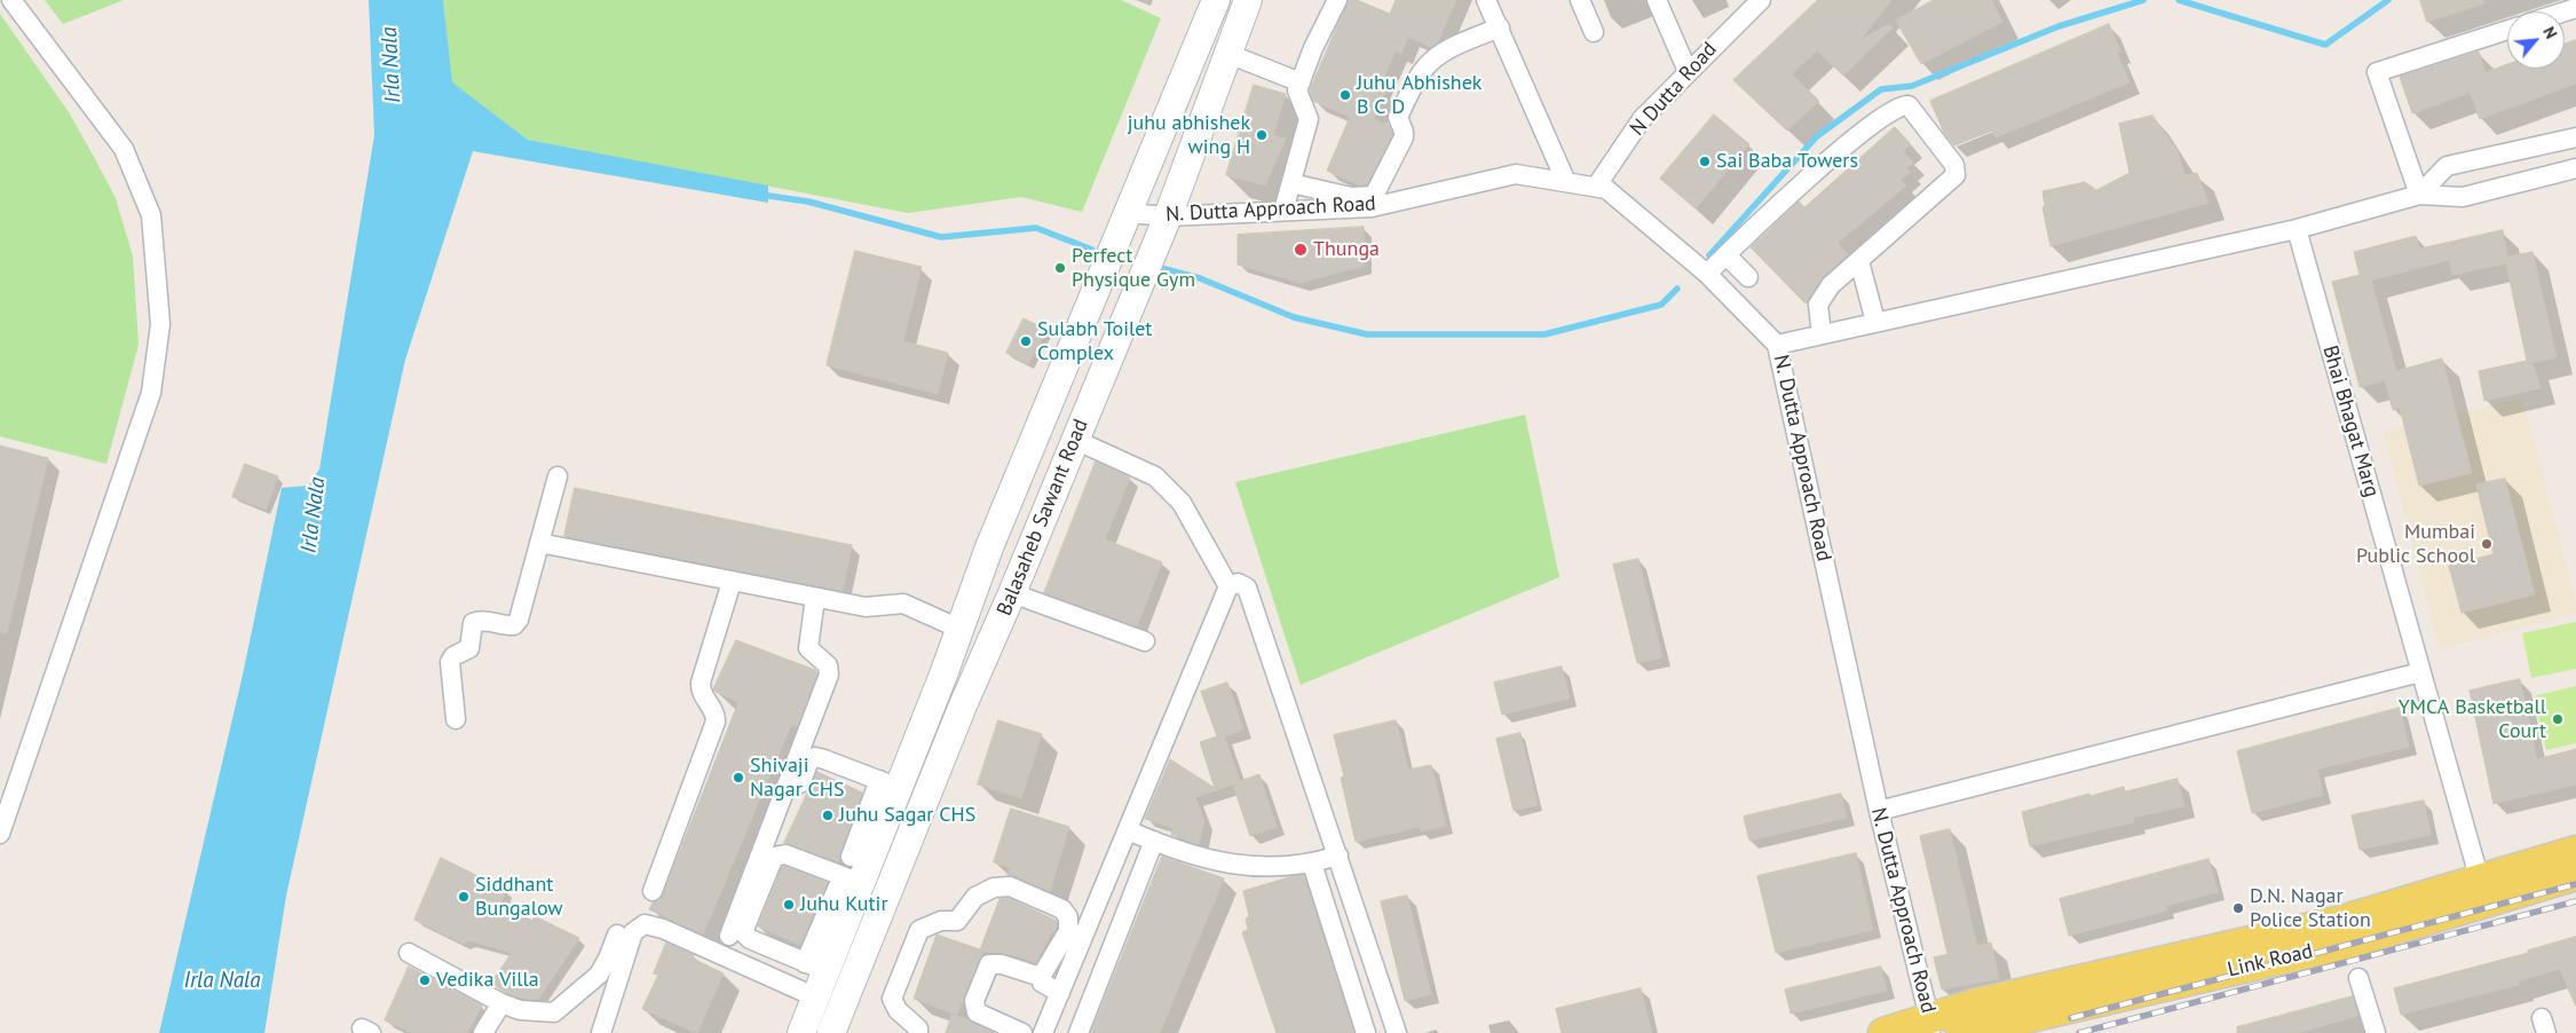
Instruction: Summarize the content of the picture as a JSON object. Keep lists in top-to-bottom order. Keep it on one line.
{"streets":{"main road":["Balasaheb Sawant Road","Link Road"],"street":["N Dutta Road","N. Dutta Approach Road","Bhai Bhagat Marg"]},"crossings":[["N Dutta Road","N. Dutta Approach Road"],["N. Dutta Approach Road","Balasaheb Sawant Road"],["Bhai Bhagat Marg","Link Road"]],"water":["Irla Nala"],"places":["Juhu Abhishek B C D","juhu abhishek wing H","Sai Baba Towers","Thunga","Perfect Physique Gym","Sulabh Toilet Complex","Mumbai Public School","YMCA Basketball Court","Shivaji Nagar CHS","Juhu Sagar CHS","Siddhant Bungalow","Juhu Kutir","D.N. Nagar Police Station","Vedika Villa"],"north":"top right"}
